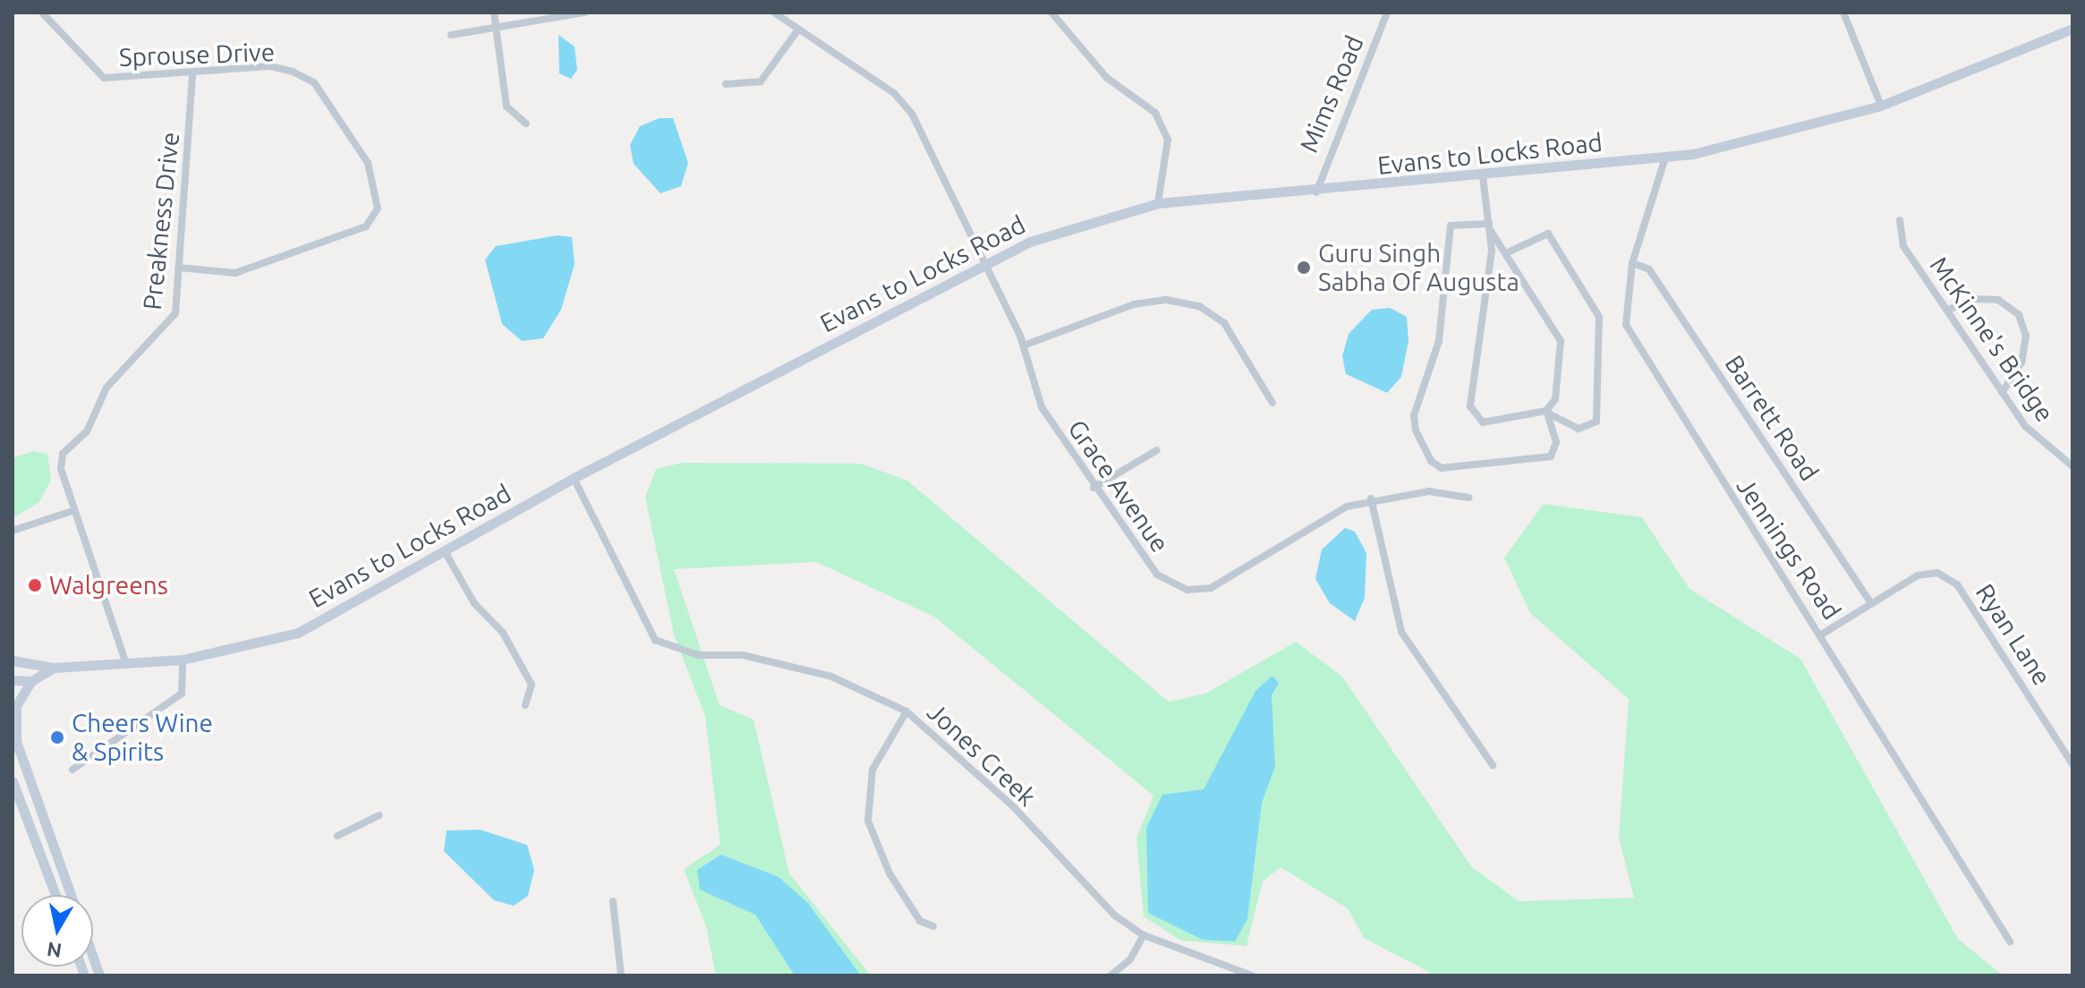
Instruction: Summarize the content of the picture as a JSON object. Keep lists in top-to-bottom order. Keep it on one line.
{"streets":{"street":["Sprouse Drive","Mims Road","Evans to Locks Road","Preakness Drive","McKinne's Bridge","Barrett Road","Grace Avenue","Jennings Road","Ryan Lane","Jones Creek"]},"crossings":[["Sprouse Drive","Preakness Drive"],["Mims Road","Evans to Locks Road"],["Evans to Locks Road","Preakness Drive"],["Evans to Locks Road","Grace Avenue"],["Evans to Locks Road","Jennings Road"],["Evans to Locks Road","Jones Creek"],["Barrett Road","Jennings Road"],["Barrett Road","Ryan Lane"],["Jennings Road","Ryan Lane"]],"places":["Guru Singh Sabha Of Augusta","Walgreens","Cheers Wine & Spirits"],"north":"bottom"}
